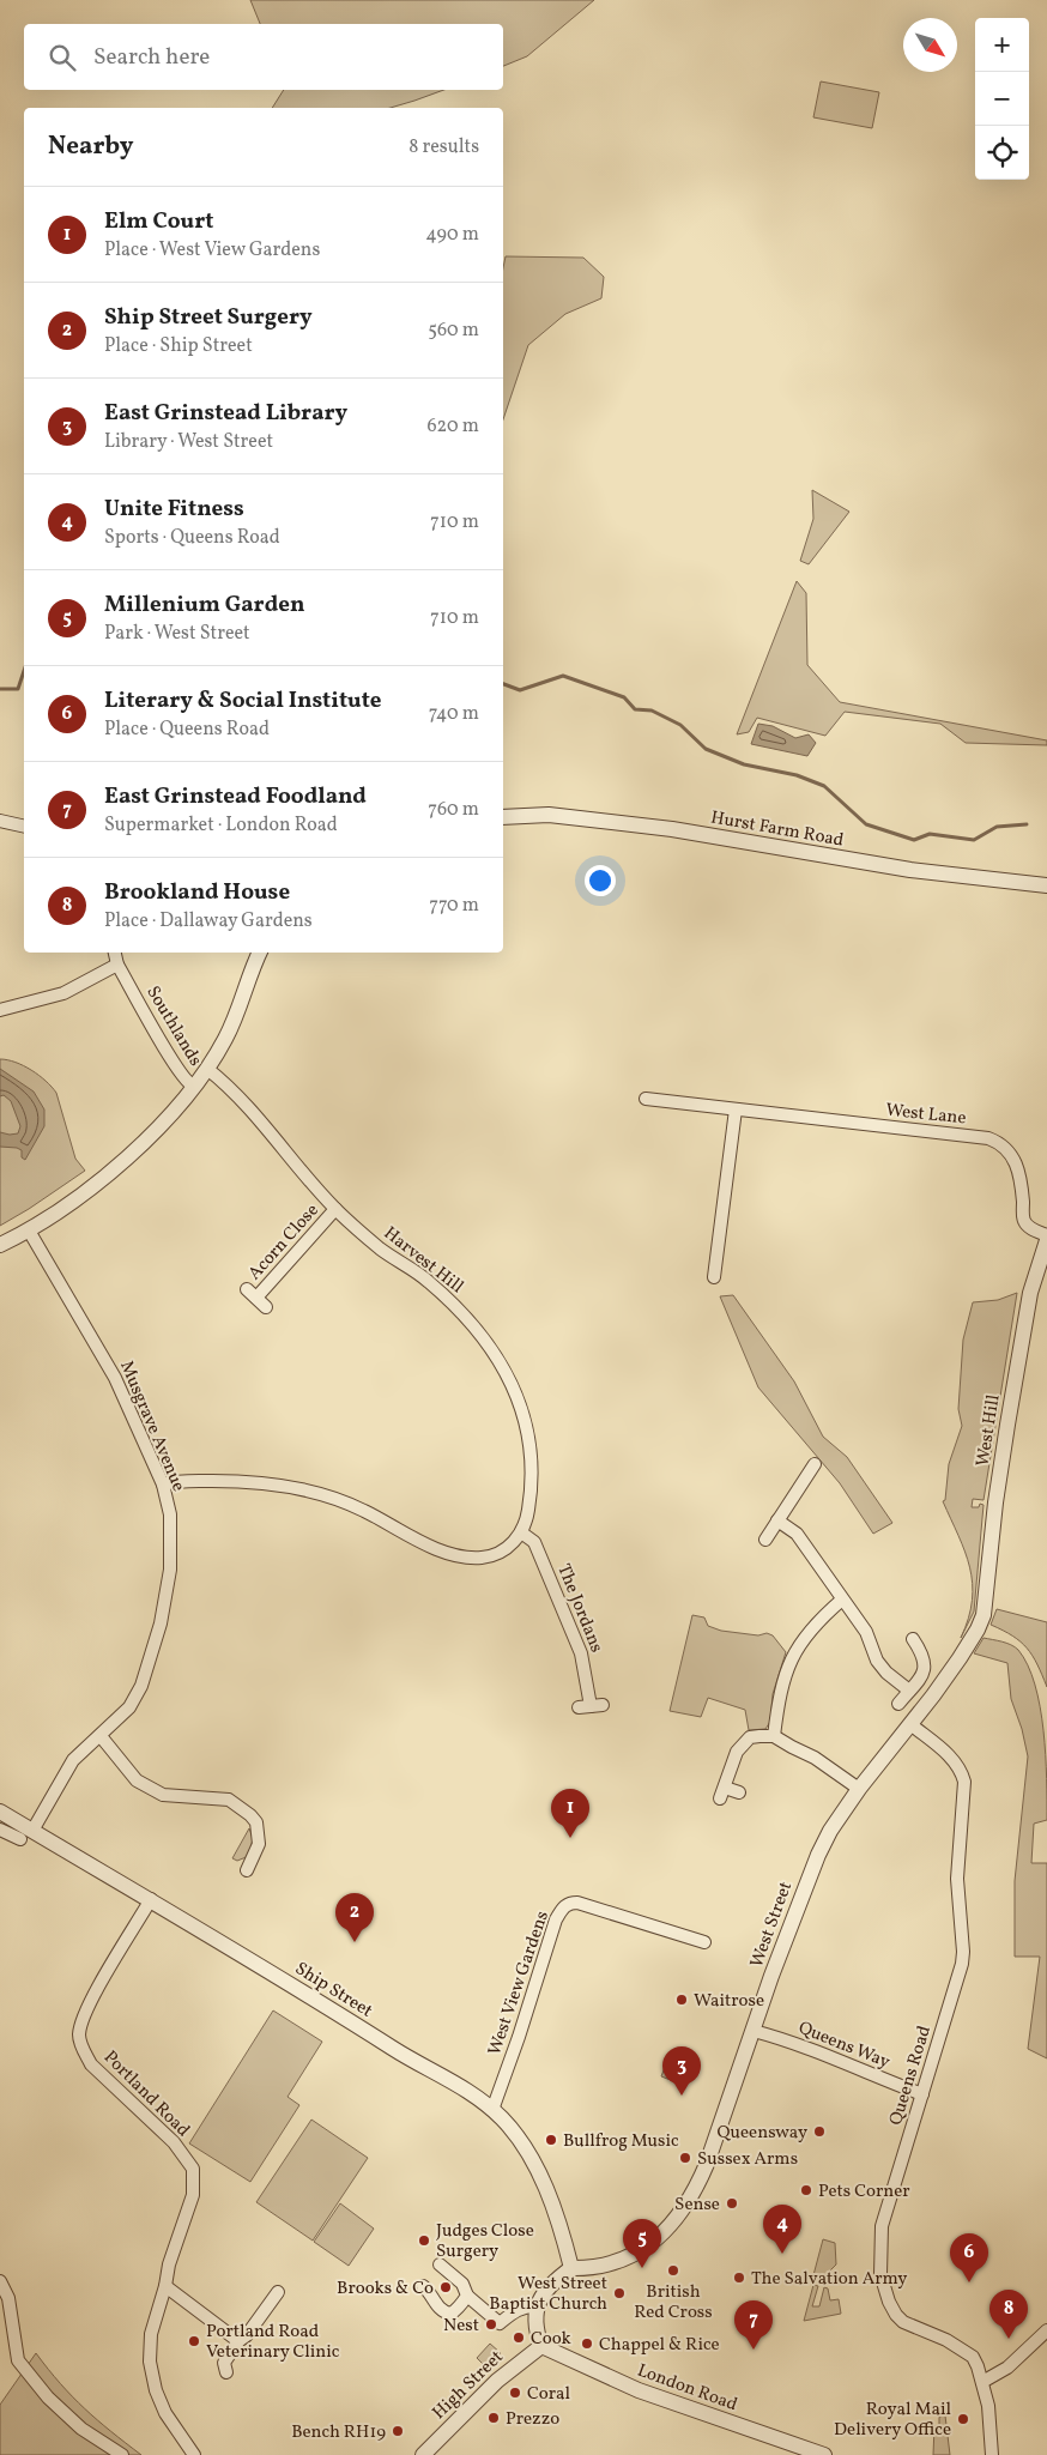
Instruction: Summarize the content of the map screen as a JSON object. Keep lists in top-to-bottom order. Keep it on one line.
{"streets":{"street":["Hurst Farm Road","Southlands","West Lane","Acorn Close","Harvest Hill","Musgrave Avenue","West Hill","The Jordans","West Street","West View Gardens","Ship Street","Queens Way","Queens Road","Portland Road","High Street","London Road"]},"crossings":[["Acorn Close","Harvest Hill"],["Harvest Hill","Musgrave Avenue"],["Harvest Hill","The Jordans"],["Musgrave Avenue","Ship Street"],["West Hill","West Street"],["West Street","Ship Street"],["West Street","Queens Way"],["West Street","Queens Road"],["West View Gardens","Ship Street"],["Ship Street","Portland Road"],["Queens Way","Queens Road"],["High Street","London Road"]],"places":["Waitrose","Queensway","Bullfrog Music","Sussex Arms","Pets Corner","Sense","Judges Close Surgery","British Red Cross","The Salvation Army","Brooks & Co","West Street Baptist Church","Nest","Cook","Portland Road Veterinary Clinic","Chappel & Rice","Coral","Prezzo","Royal Mail Delivery Office","Bench RH19"],"north":"bottom right","page":{"map_buttons":["+","−"],"search":"Search here","heading":["Nearby","8 results"],"list":[{"mark":"1","name":"Elm Court","note":"Place · West View Gardens","value":"490 m"},{"mark":"2","name":"Ship Street Surgery","note":"Place · Ship Street","value":"560 m"},{"mark":"3","name":"East Grinstead Library","note":"Library · West Street","value":"620 m"},{"mark":"4","name":"Unite Fitness","note":"Sports · Queens Road","value":"710 m"},{"mark":"5","name":"Millenium Garden","note":"Park · West Street","value":"710 m"},{"mark":"6","name":"Literary & Social Institute","note":"Place · Queens Road","value":"740 m"},{"mark":"7","name":"East Grinstead Foodland","note":"Supermarket · London Road","value":"760 m"},{"mark":"8","name":"Brookland House","note":"Place · Dallaway Gardens","value":"770 m"}],"pins":["1","2","3","4","5","6","8","7"]}}
